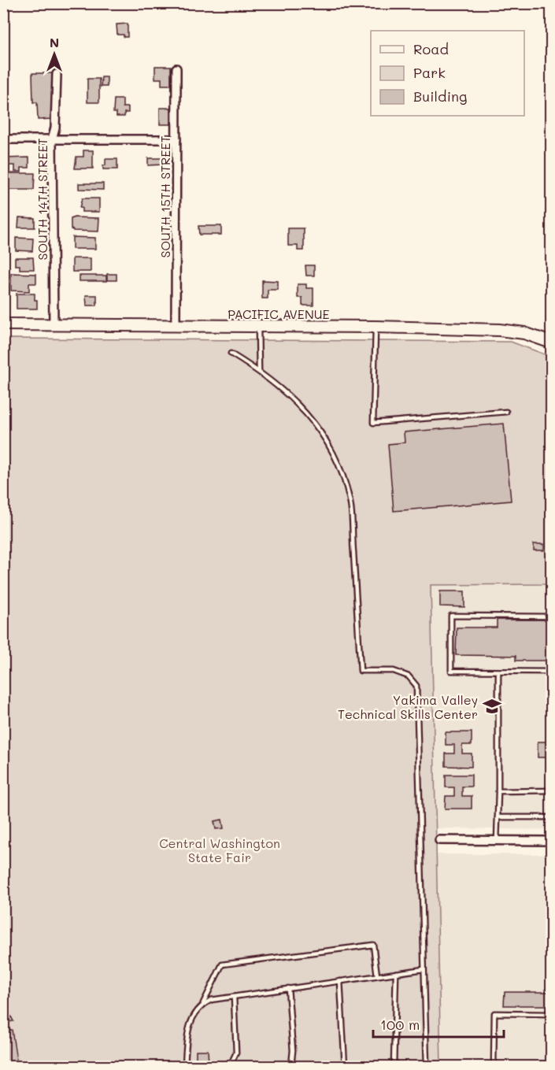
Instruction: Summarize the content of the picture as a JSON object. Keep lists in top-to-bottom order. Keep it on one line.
{"streets":{"street":["SOUTH 15TH STREET","SOUTH 14TH STREET","PACIFIC AVENUE"]},"crossings":[["SOUTH 15TH STREET","PACIFIC AVENUE"],["SOUTH 14TH STREET","PACIFIC AVENUE"]],"parks":["Central Washington State Fair"],"places":{"school or university":["Yakima Valley Technical Skills Center"]},"legend":["Road","Park","Building"],"scale_bar":"100 m","north":"top"}
